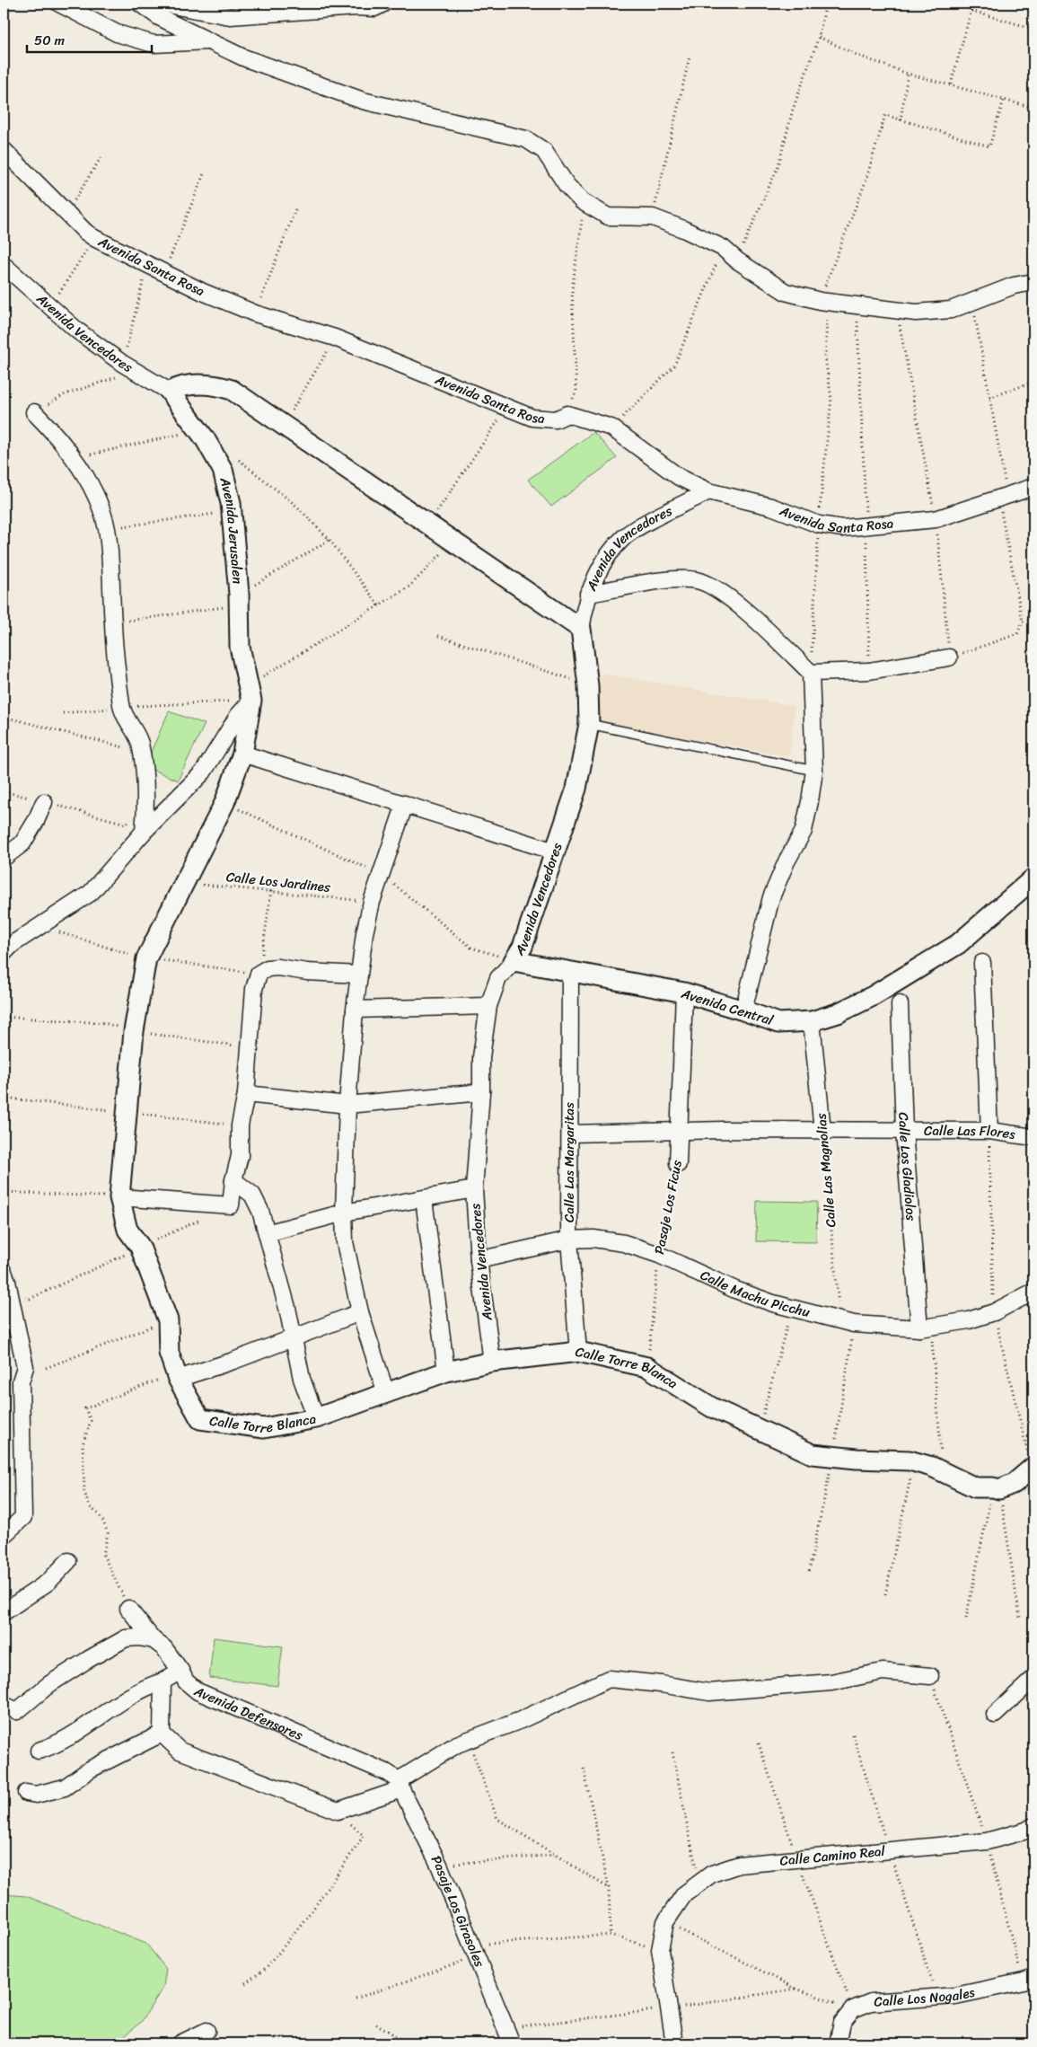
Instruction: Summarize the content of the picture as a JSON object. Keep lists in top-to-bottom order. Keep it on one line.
{"streets":{"street":["Avenida Santa Rosa","Avenida Vencedores","Avenida Jerusalen","Avenida Central","Calle Las Flores","Calle Las Margaritas","Calle Los Gladiolos","Calle Las Magnolias","Pasaje Los Ficus","Calle Machu Picchu","Calle Torre Blanca","Avenida Defensores","Calle Camino Real","Pasaje Los Girasoles","Calle Los Nogales"],"path":["Calle Los Jardines"]},"crossings":[["Avenida Santa Rosa","Avenida Vencedores"],["Avenida Vencedores","Avenida Jerusalen"],["Avenida Vencedores","Avenida Central"],["Avenida Vencedores","Calle Machu Picchu"],["Avenida Vencedores","Calle Torre Blanca"],["Avenida Central","Calle Las Margaritas"],["Avenida Central","Calle Las Magnolias"],["Avenida Central","Pasaje Los Ficus"],["Calle Las Flores","Calle Los Gladiolos"],["Calle Las Flores","Calle Las Magnolias"],["Calle Las Flores","Pasaje Los Ficus"],["Calle Las Margaritas","Calle Machu Picchu"],["Calle Las Margaritas","Calle Torre Blanca"],["Calle Los Gladiolos","Calle Machu Picchu"],["Calle Las Magnolias","Calle Machu Picchu"],["Calle Las Magnolias","Calle Torre Blanca"],["Pasaje Los Ficus","Calle Machu Picchu"],["Pasaje Los Ficus","Calle Torre Blanca"],["Avenida Defensores","Pasaje Los Girasoles"]],"scale_bar":"50 m"}
